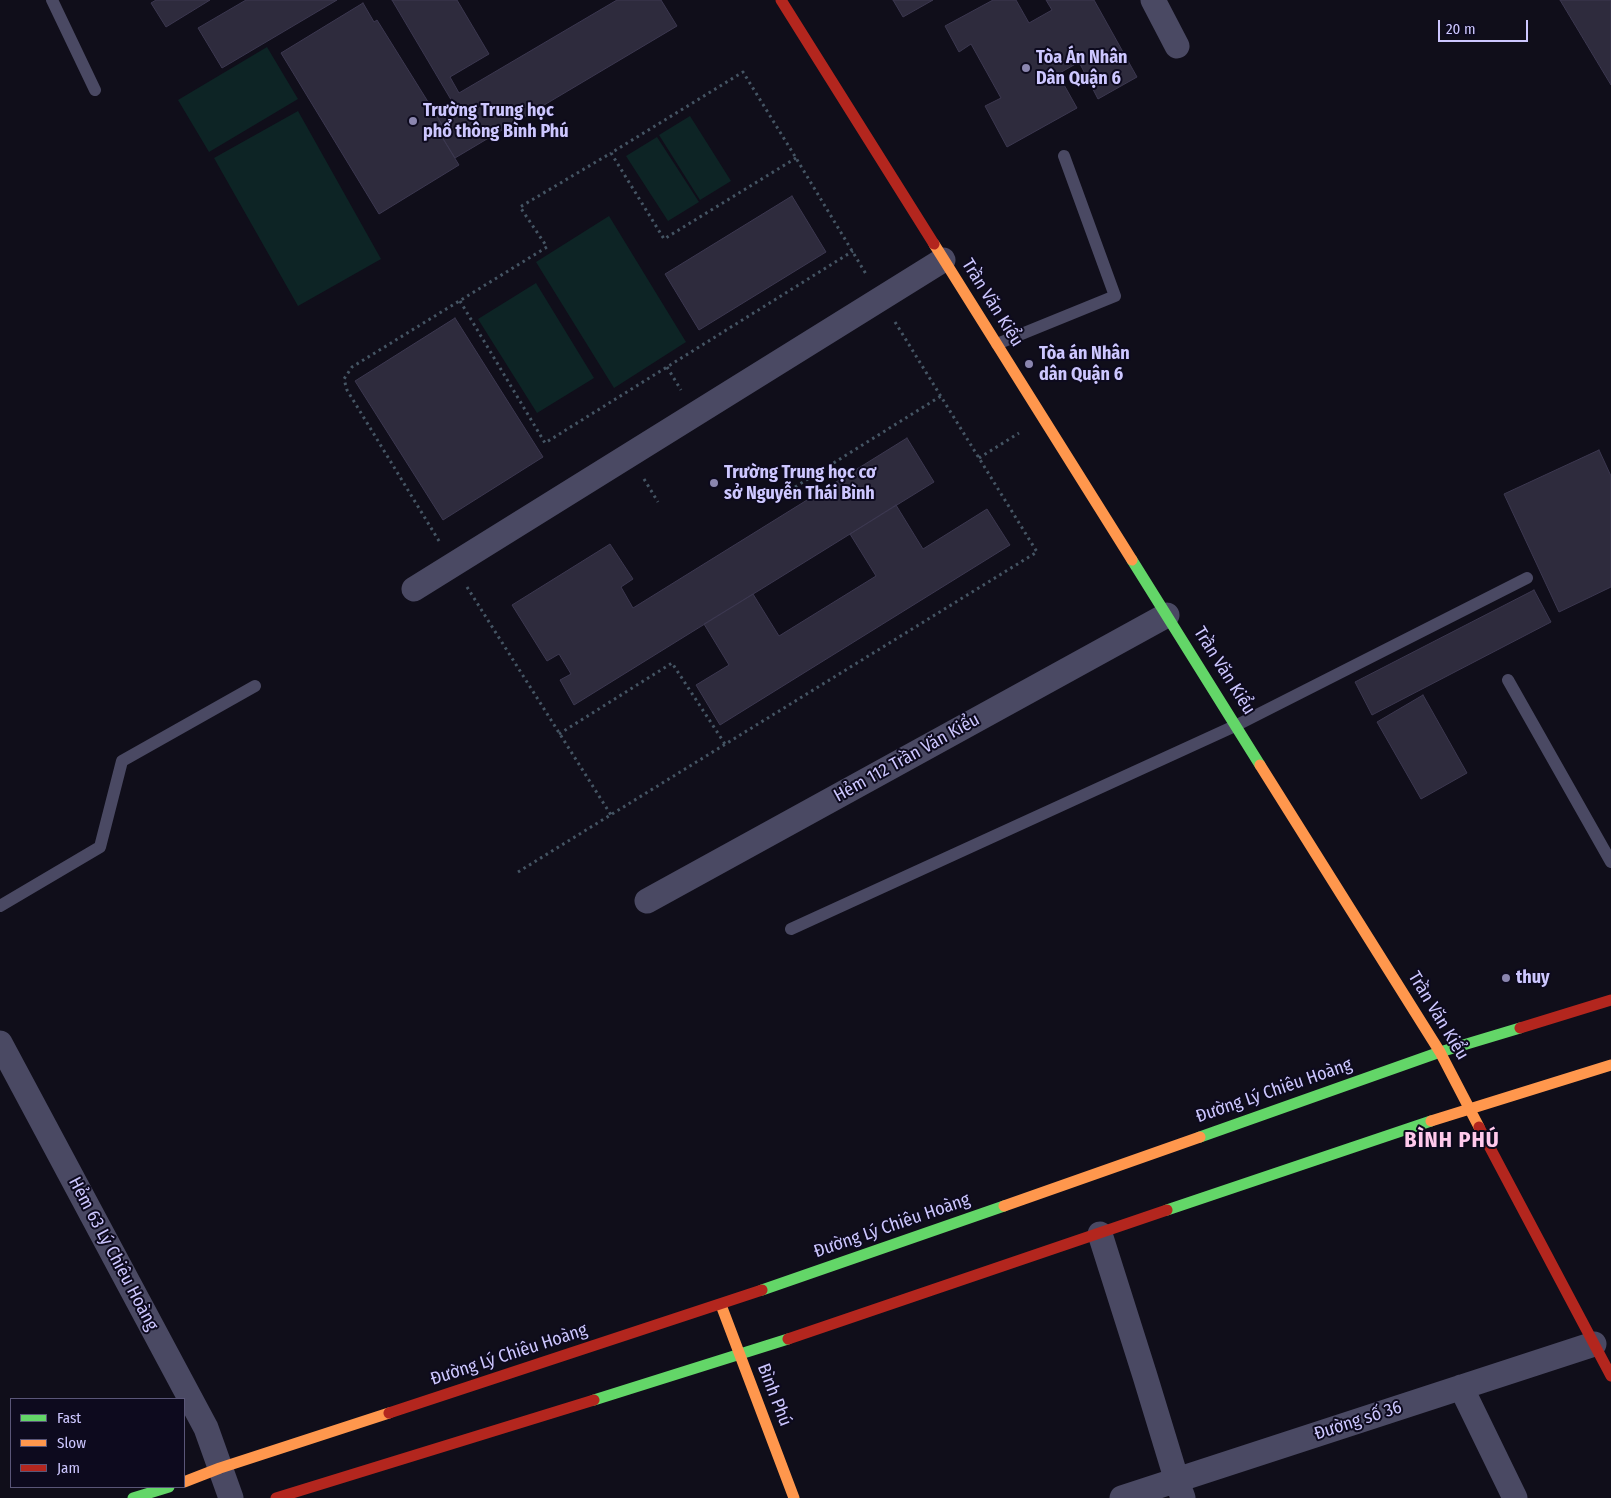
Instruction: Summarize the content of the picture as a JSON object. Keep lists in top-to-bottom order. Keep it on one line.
{"streets":{"main road":["Trần Văn Kiểu","Đường Lý Chiêu Hoàng","Bình Phú"],"street":["Hẻm 112 Trần Văn Kiểu","Hẻm 63 Lý Chiêu Hoàng","Đường số 36"]},"crossings":[["Trần Văn Kiểu","Hẻm 112 Trần Văn Kiểu"],["Trần Văn Kiểu","Đường Lý Chiêu Hoàng"],["Trần Văn Kiểu","Đường số 36"],["Đường Lý Chiêu Hoàng","Hẻm 63 Lý Chiêu Hoàng"],["Đường Lý Chiêu Hoàng","Bình Phú"]],"districts":["BÌNH PHÚ"],"places":["Tòa Án Nhân Dân Quận 6","Trường Trung học phổ thông Bình Phú","Tòa án Nhân dân Quận 6","Trường Trung học cơ sở Nguyễn Thái Bình","thuy"],"legend":["Fast","Slow","Jam"],"scale_bar":"20 m"}
